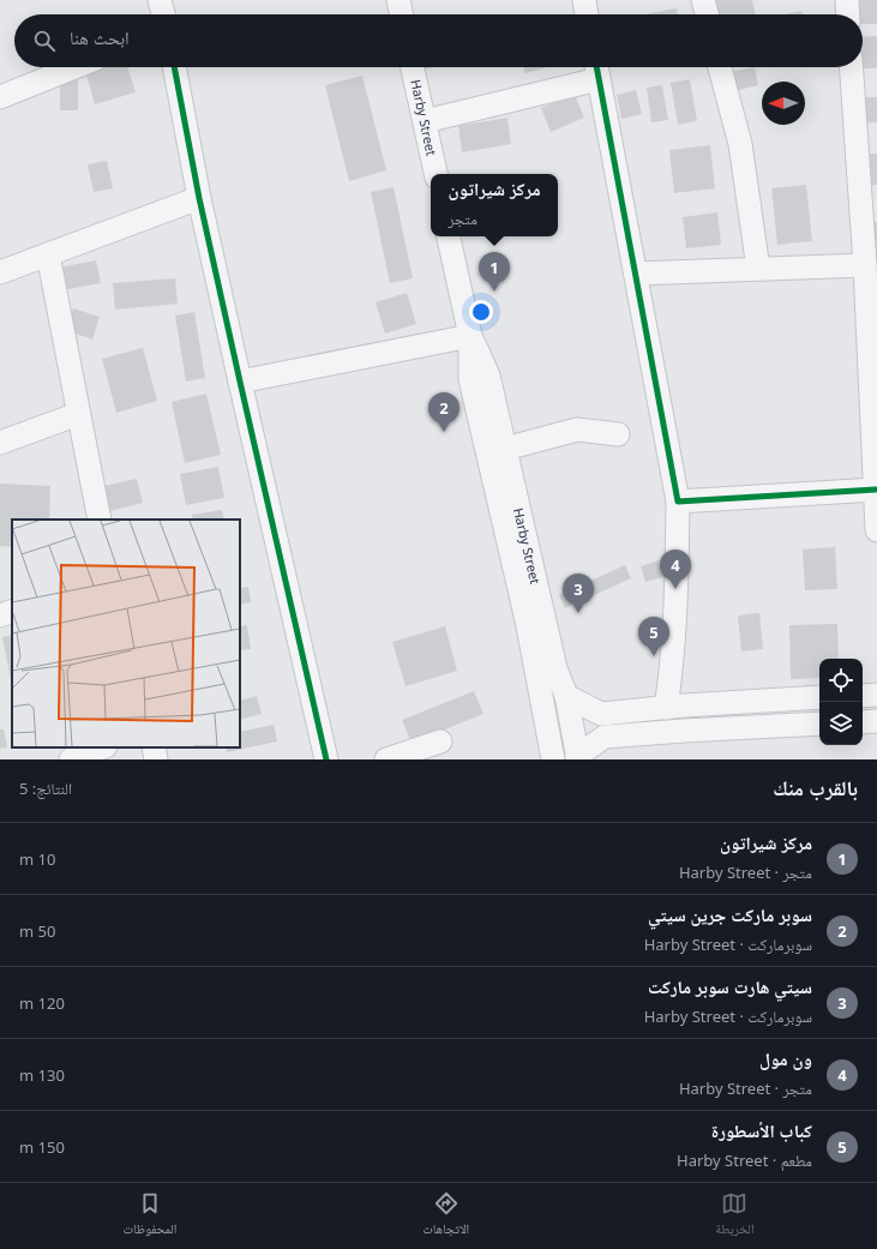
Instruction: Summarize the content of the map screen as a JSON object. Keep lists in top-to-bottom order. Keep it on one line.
{"streets":{"street":["Harby Street"]},"north":"left","page":{"search":"ابحث هنا","popup":["مركز شيراتون","متجر"],"pins":["1","2","4","3","5"],"heading":["بالقرب منك","النتائج: 5"],"list":[{"mark":"1","name":"مركز شيراتون","note":"متجر · Harby Street","value":"10 m"},{"mark":"2","name":"سوبر ماركت جرين سيتي","note":"سوبرماركت · Harby Street","value":"50 m"},{"mark":"3","name":"سيتي هارت سوبر ماركت","note":"سوبرماركت · Harby Street","value":"120 m"},{"mark":"4","name":"ون مول","note":"متجر · Harby Street","value":"130 m"},{"mark":"5","name":"كباب الأسطورة","note":"مطعم · Harby Street","value":"150 m"}],"nav":["الخريطة","الاتجاهات","المحفوظات"]}}
